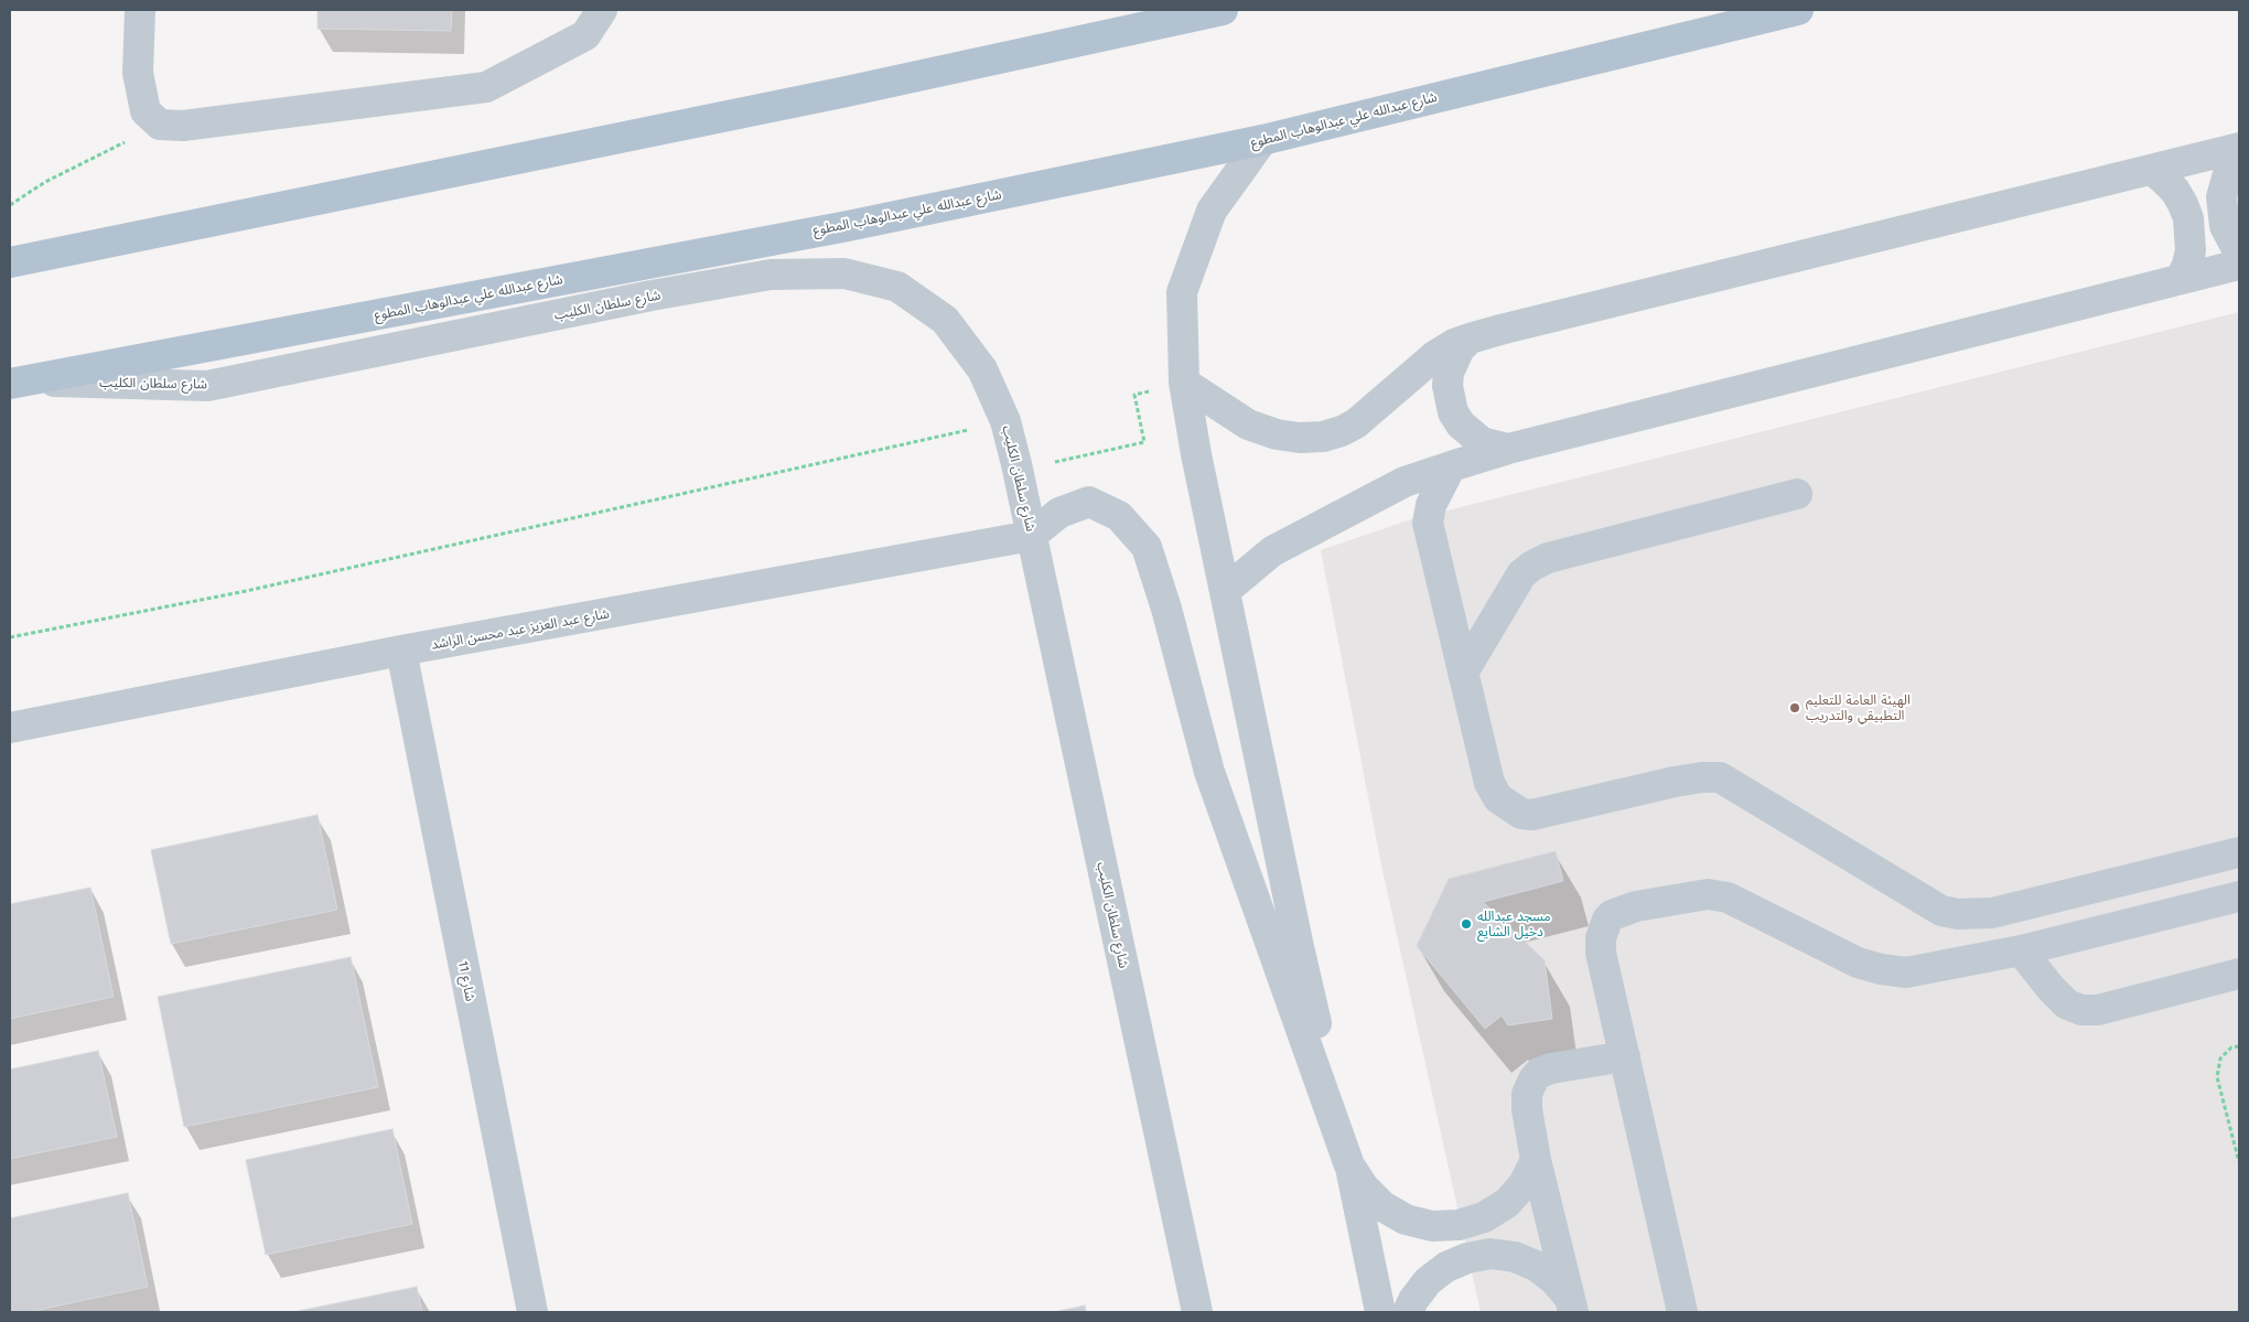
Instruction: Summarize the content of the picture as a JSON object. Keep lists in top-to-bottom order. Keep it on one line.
{"streets":{"main road":["شارع عبدالله علي عبدالوهاب المطوع"],"street":["شارع سلطان الكليب","شارع عبد العزيز عبد محسن الراشد","شارع 11"]},"crossings":[["شارع عبدالله علي عبدالوهاب المطوع","شارع سلطان الكليب"],["شارع سلطان الكليب","شارع عبد العزيز عبد محسن الراشد"],["شارع عبد العزيز عبد محسن الراشد","شارع 11"]],"places":["الهيئة العامة للتعليم التطبيقي والتدريب","مسجد عبدالله دخيل الشايع"]}
